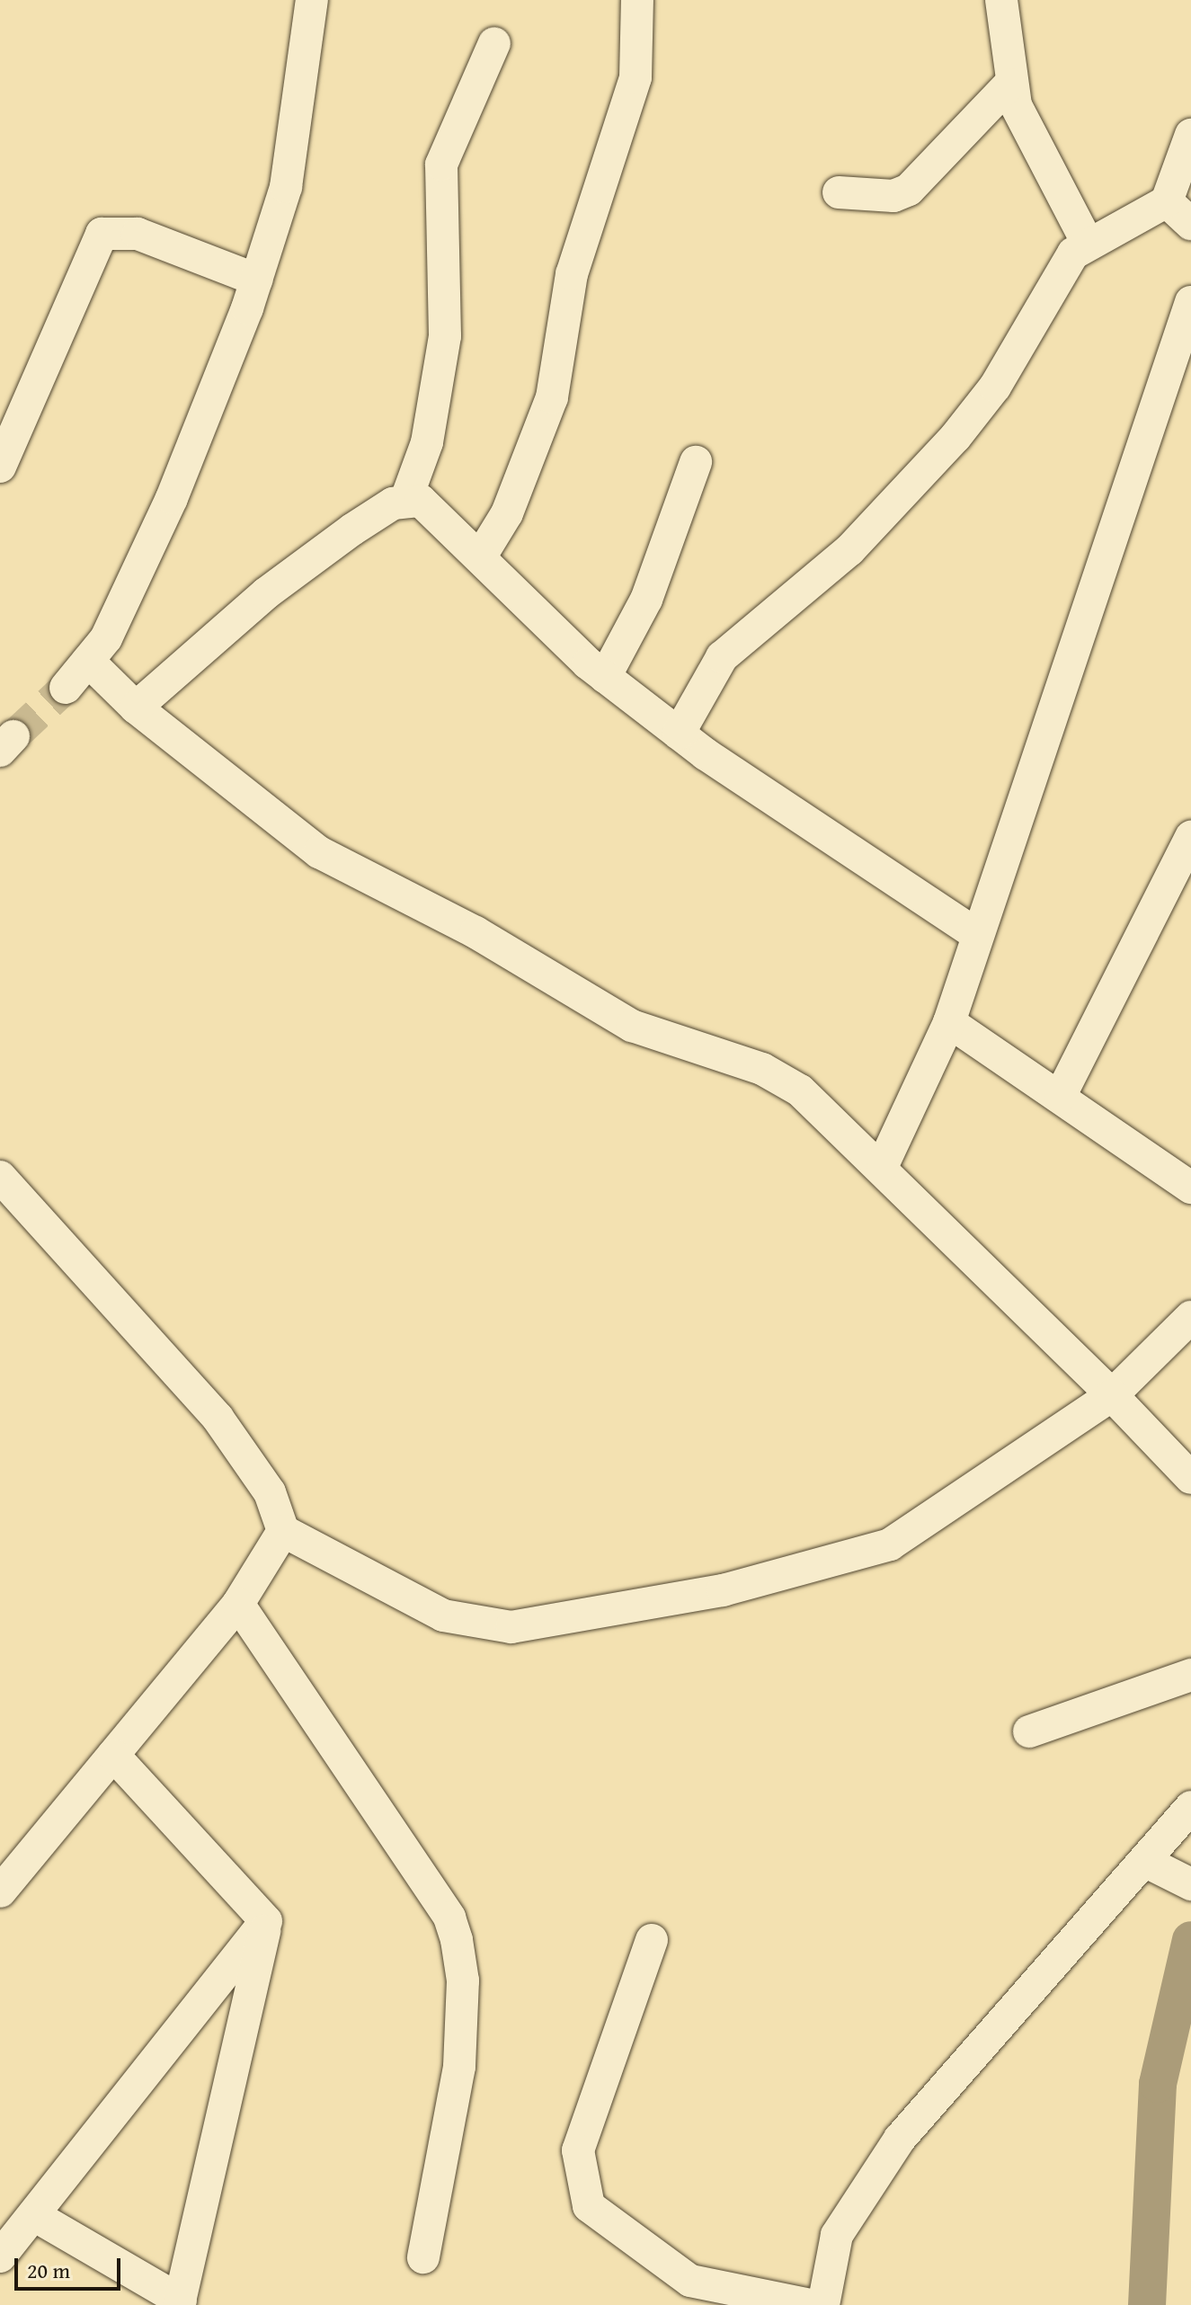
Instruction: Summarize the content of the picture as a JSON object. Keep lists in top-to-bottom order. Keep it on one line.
{"scale_bar":"20 m"}
